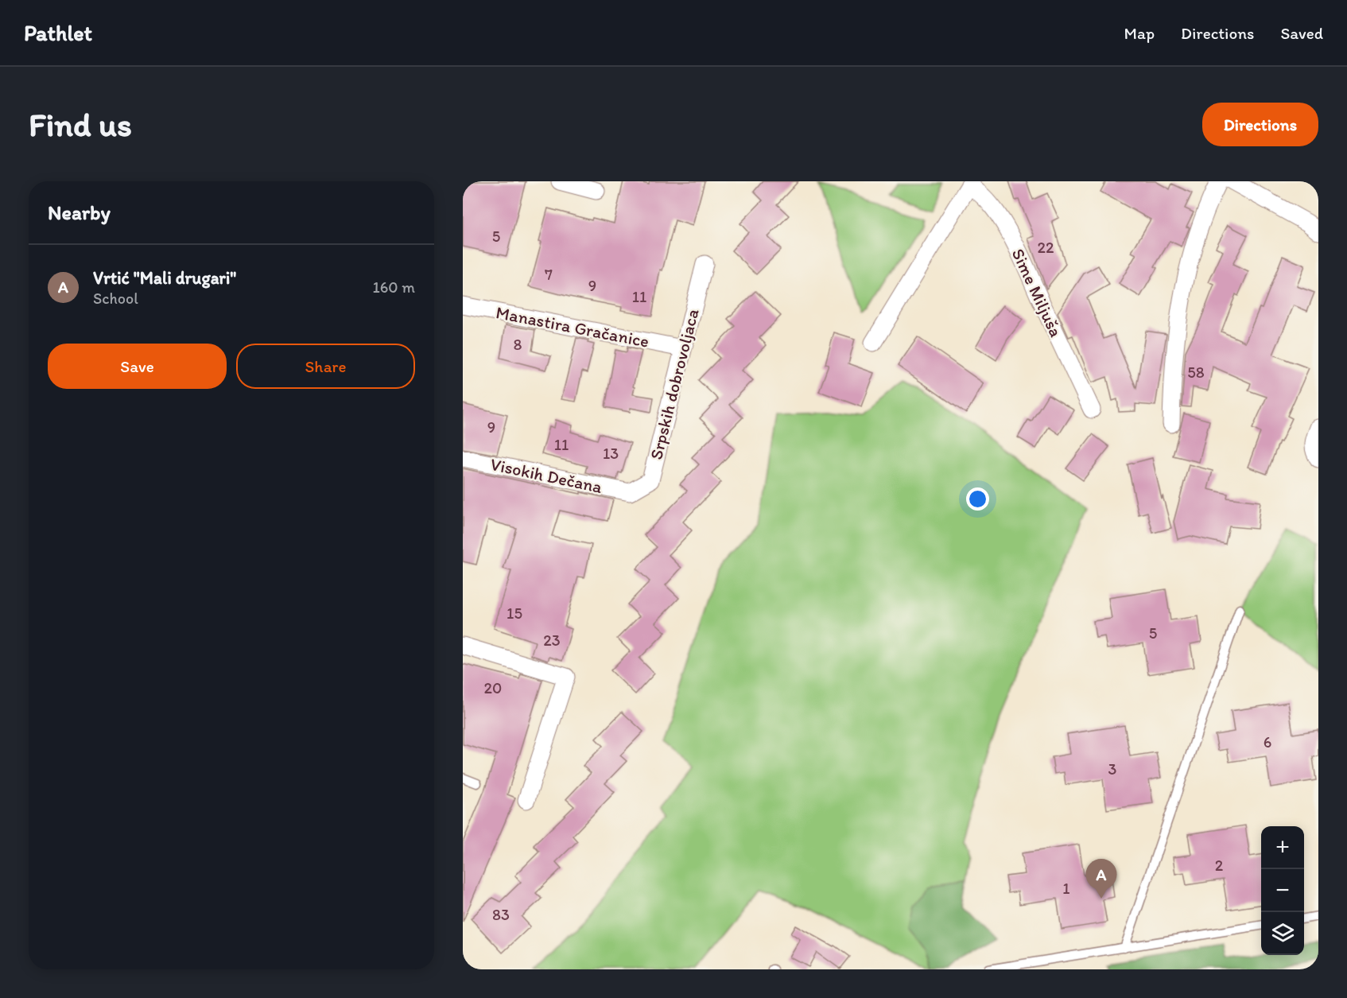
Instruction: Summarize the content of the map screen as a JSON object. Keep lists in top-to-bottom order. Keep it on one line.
{"streets":{"street":["Sime Miljuša","Manastira Gračanice","Srpskih dobrovoljaca","Visokih Dečana"]},"crossings":[["Manastira Gračanice","Srpskih dobrovoljaca"],["Srpskih dobrovoljaca","Visokih Dečana"]],"house_numbers":["5","22","7","9","11","8","58","9","11","13","15","5","23","20","6","3","2","1","83"],"page":{"header":"Pathlet","nav":["Map","Directions","Saved"],"buttons":["Directions",["Save","Share"]],"title":"Find us","heading":"Nearby","list":[{"mark":"A","name":"Vrtić \"Mali drugari\"","note":"School","value":"160 m"}],"map_buttons":["+","−"],"pins":"A"}}
